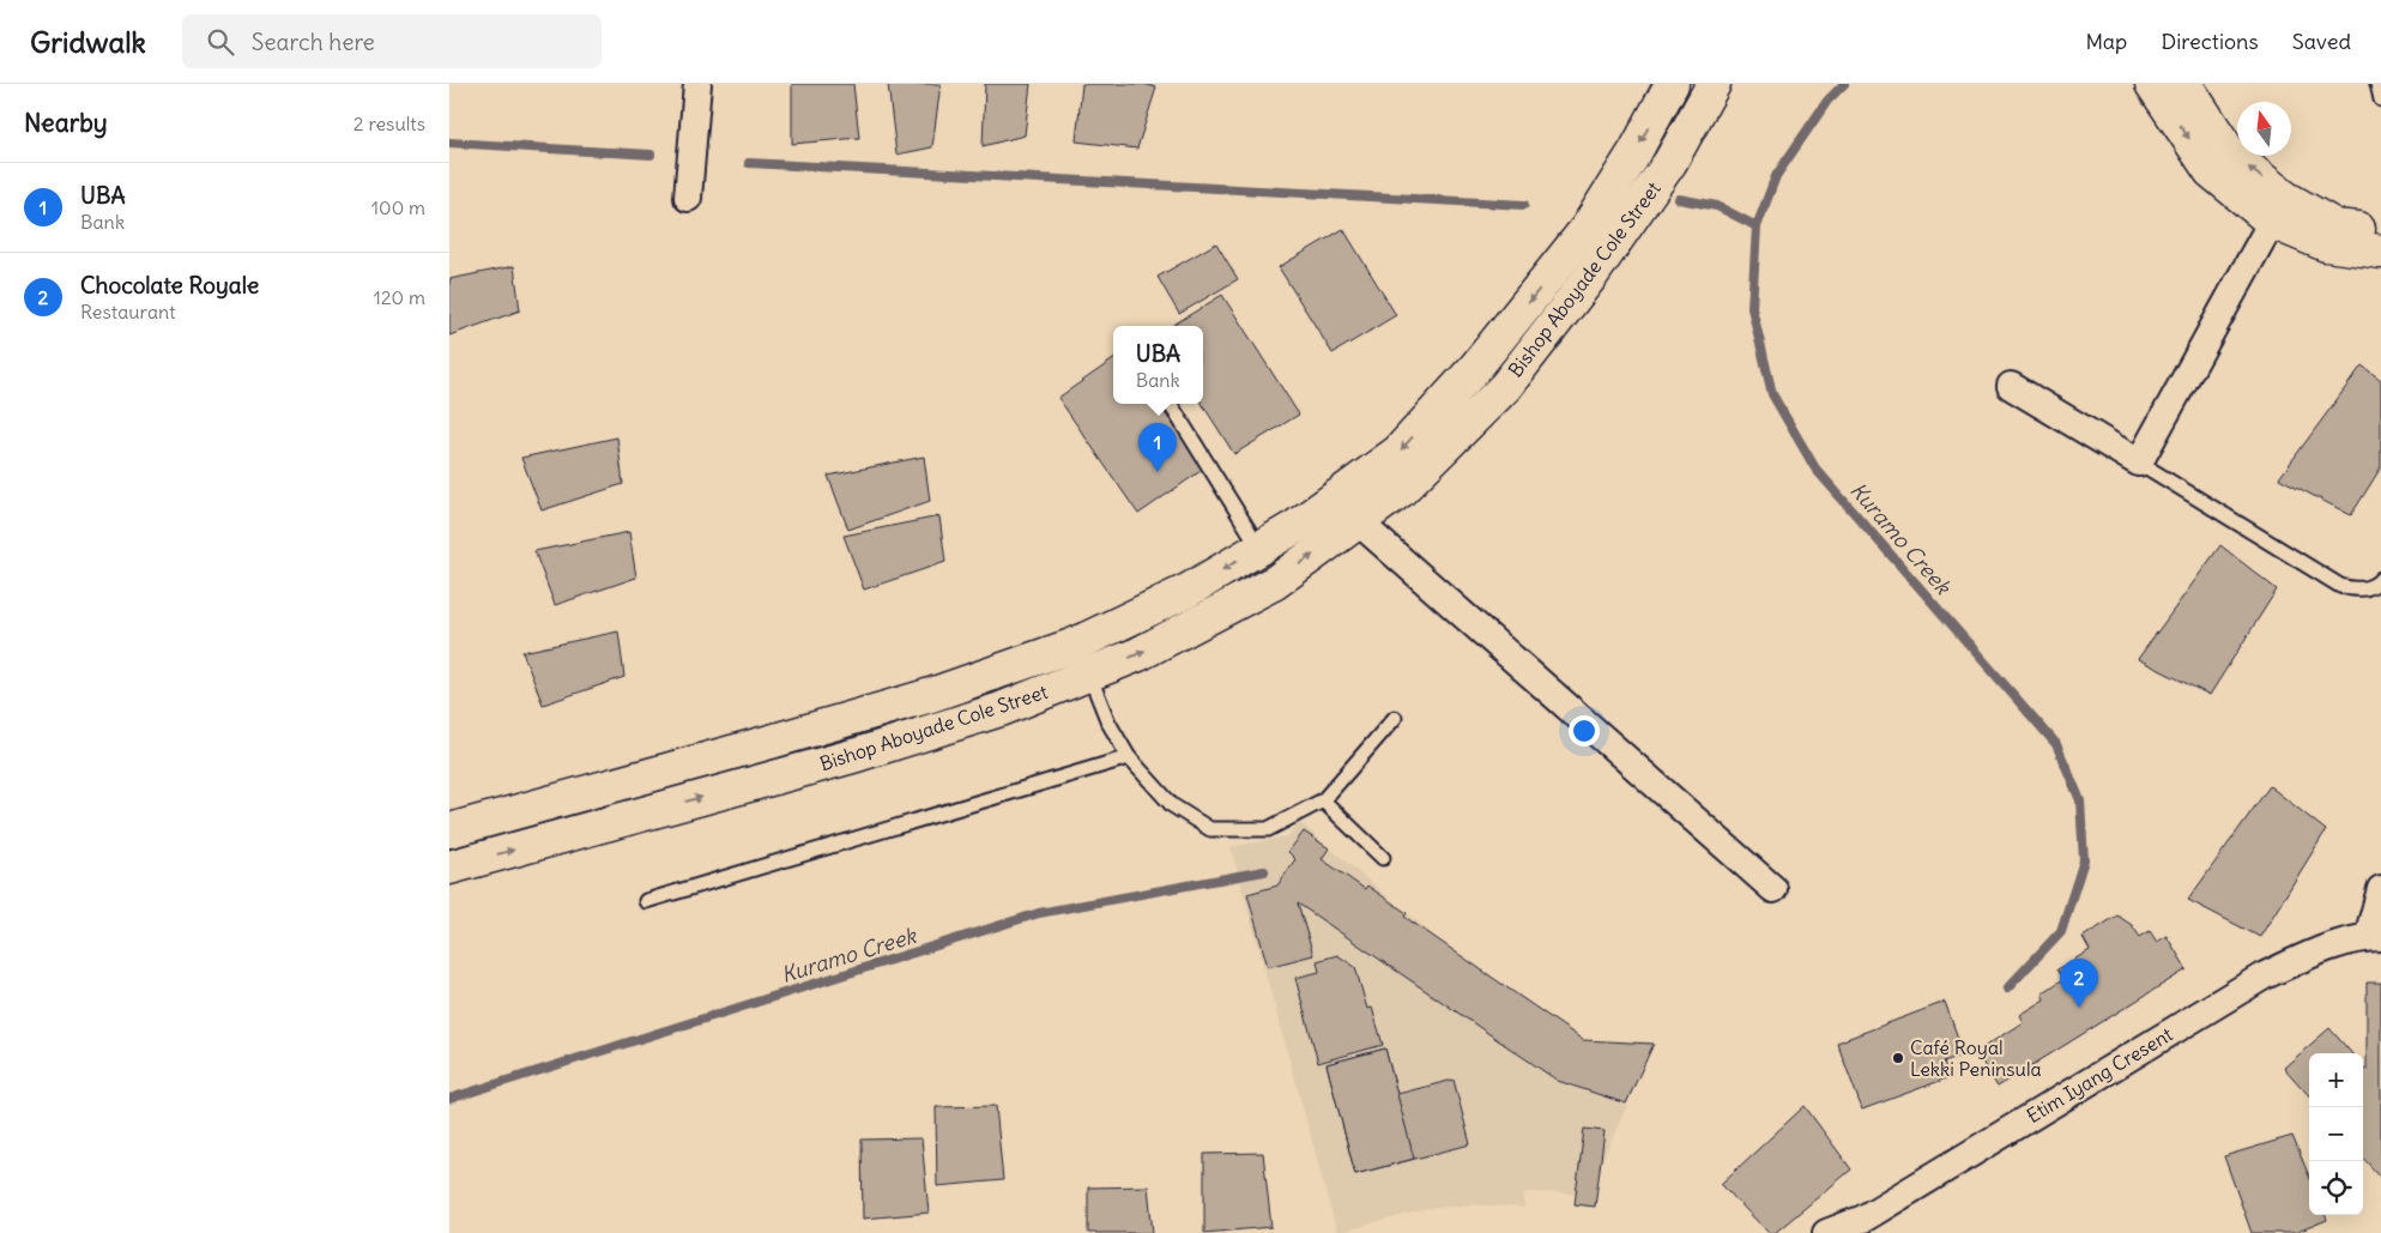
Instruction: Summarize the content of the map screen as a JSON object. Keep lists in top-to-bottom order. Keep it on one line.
{"streets":{"street":["Bishop Aboyade Cole Street","Etim Iyang Cresent"]},"water":["Kuramo Creek"],"places":["Café Royal Lekki Peninsula"],"north":"top","page":{"header":"Gridwalk","search":"Search here","nav":["Map","Directions","Saved"],"heading":["Nearby","2 results"],"list":[{"mark":"1","name":"UBA","note":"Bank","value":"100 m"},{"mark":"2","name":"Chocolate Royale","note":"Restaurant","value":"120 m"}],"popup":["UBA","Bank"],"pins":["1","2"],"map_buttons":["+","−"]}}
